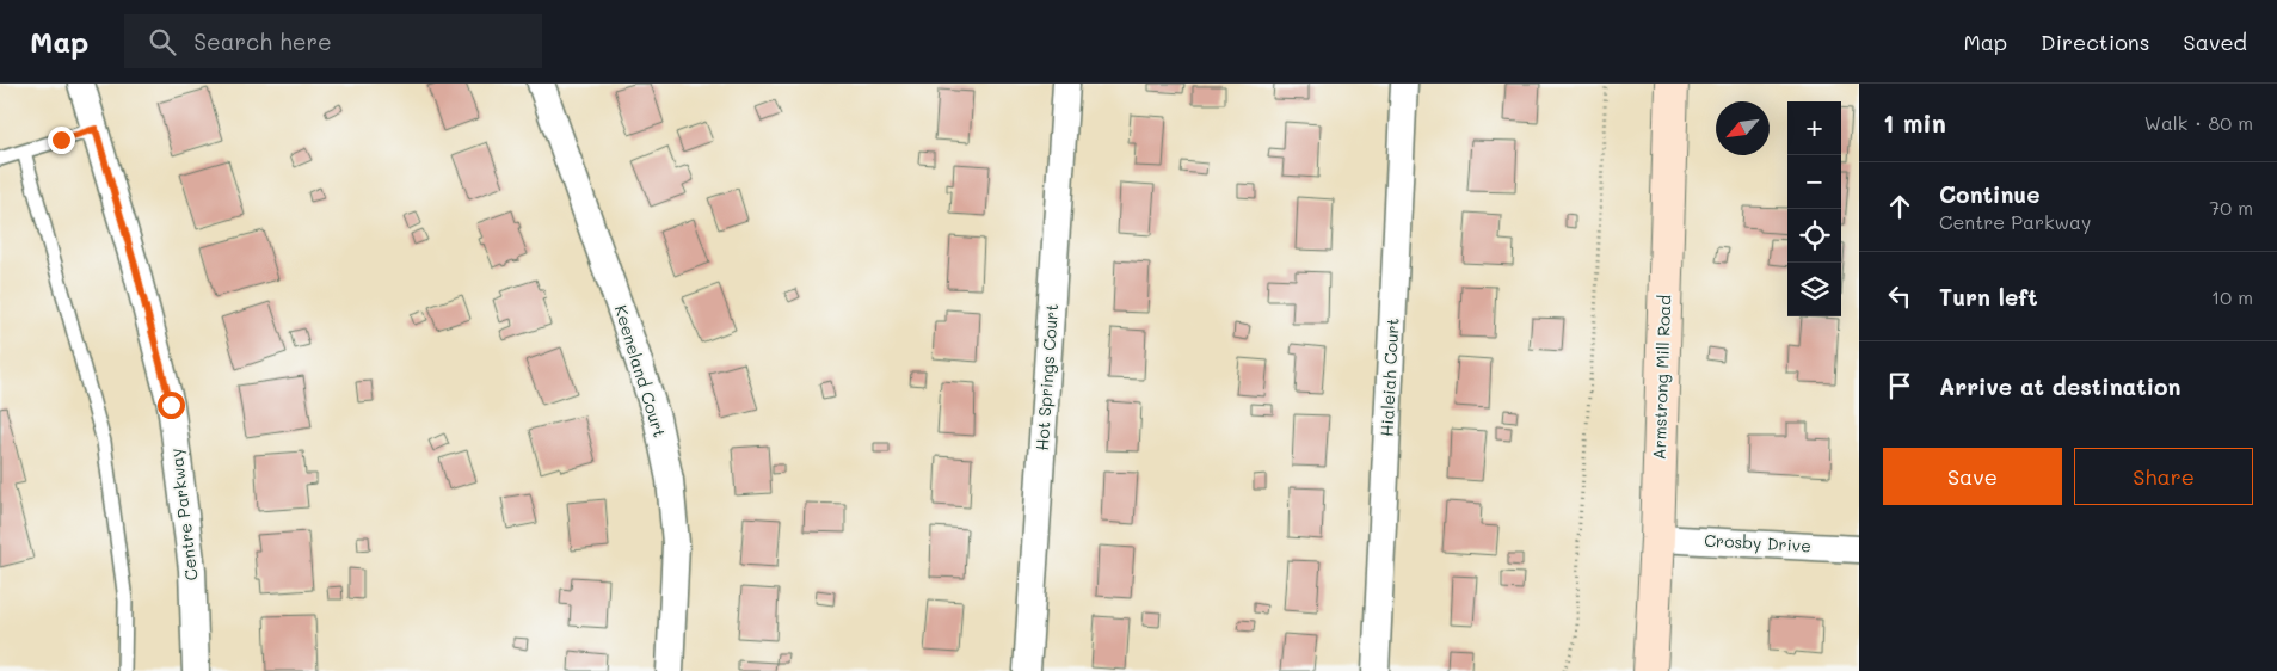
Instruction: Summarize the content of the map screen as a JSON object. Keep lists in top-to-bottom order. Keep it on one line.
{"streets":{"main road":["Armstrong Mill Road"],"street":["Keeneland Court","Hot Springs Court","Hialeiah Court","Centre Parkway","Crosby Drive"]},"crossings":[["Armstrong Mill Road","Crosby Drive"]],"north":"bottom left","page":{"header":"Map","search":"Search here","nav":["Map","Directions","Saved"],"heading":["1 min","Walk · 80 m"],"map_buttons":["+","−"],"list":[["Continue","Centre Parkway","70 m"],["Turn left","10 m"],"Arrive at destination"],"buttons":["Save","Share"]}}
